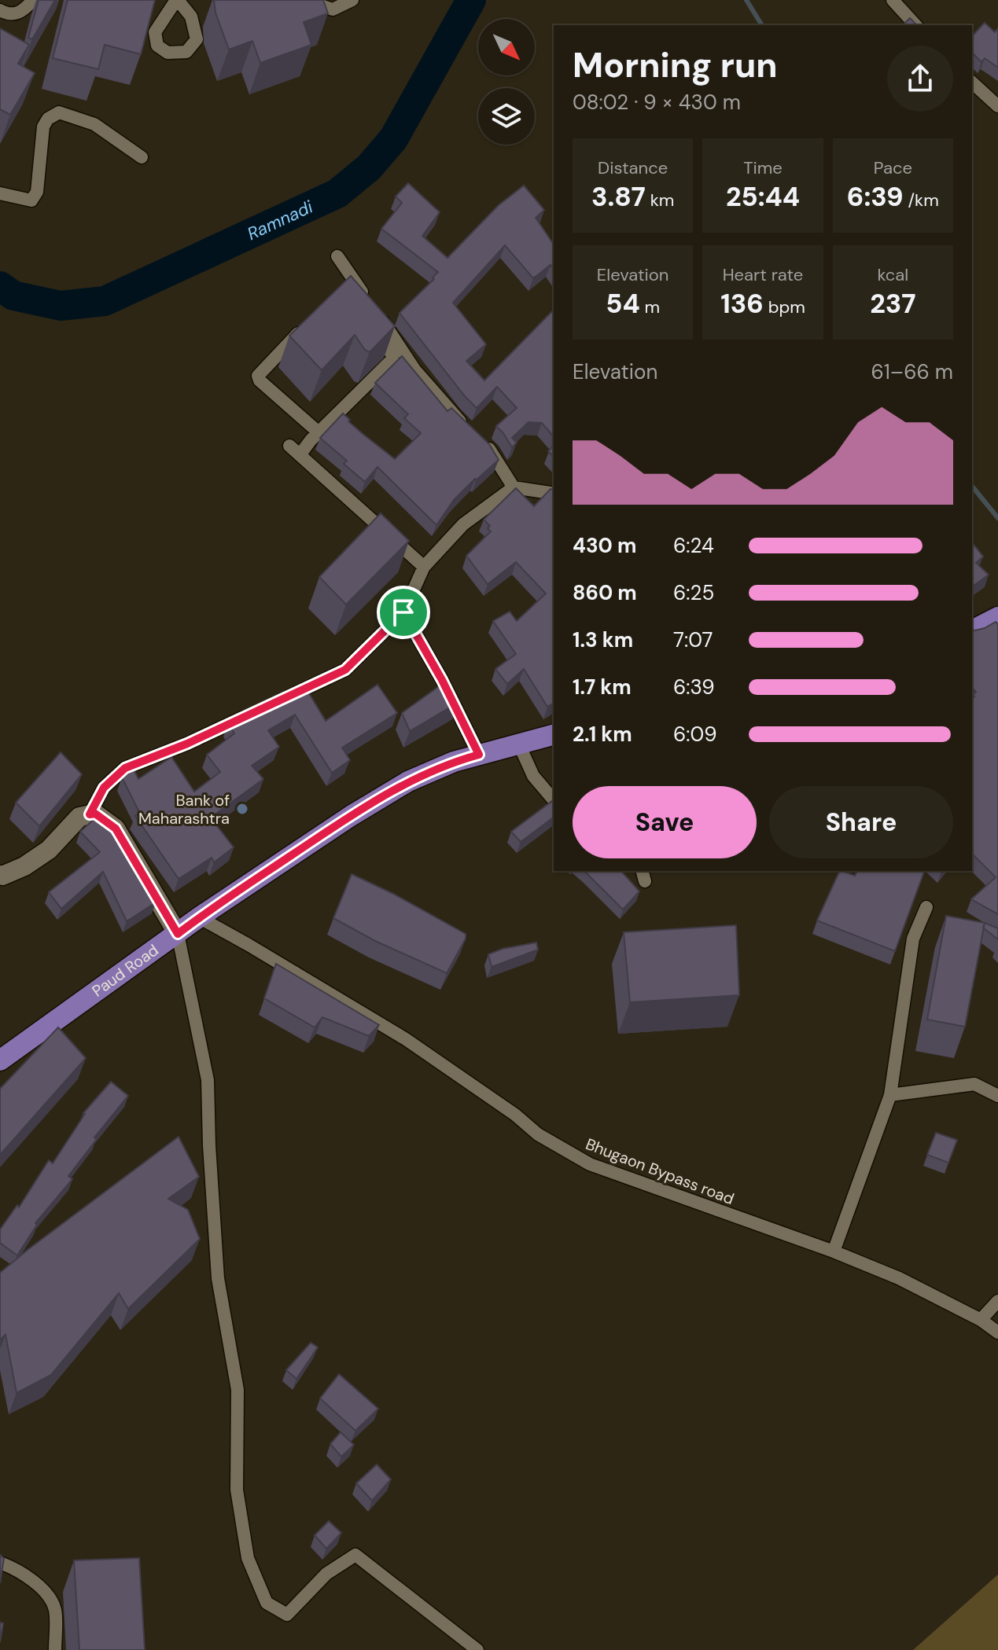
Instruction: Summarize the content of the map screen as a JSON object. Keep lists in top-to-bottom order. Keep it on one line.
{"streets":{"main road":["Paud Road"],"street":["Bhugaon Bypass road"]},"crossings":[["Paud Road","Bhugaon Bypass road"]],"water":["Ramnadi"],"places":["Bank of Maharashtra"],"north":"bottom right","page":{"heading":["Morning run","08:02 · 9 × 430 m"],"stats":[["Distance","3.87 km"],["Time","25:44"],["Pace","6:39 /km"],["Elevation","54 m"],["Heart rate","136 bpm"],["kcal","237"]],"chart":["Elevation","61–66 m"],"list":[{"name":"430 m","note":"6:24"},{"name":"860 m","note":"6:25"},{"name":"1.3 km","note":"7:07"},{"name":"1.7 km","note":"6:39"},{"name":"2.1 km","note":"6:09"}],"buttons":["Save","Share"]}}
